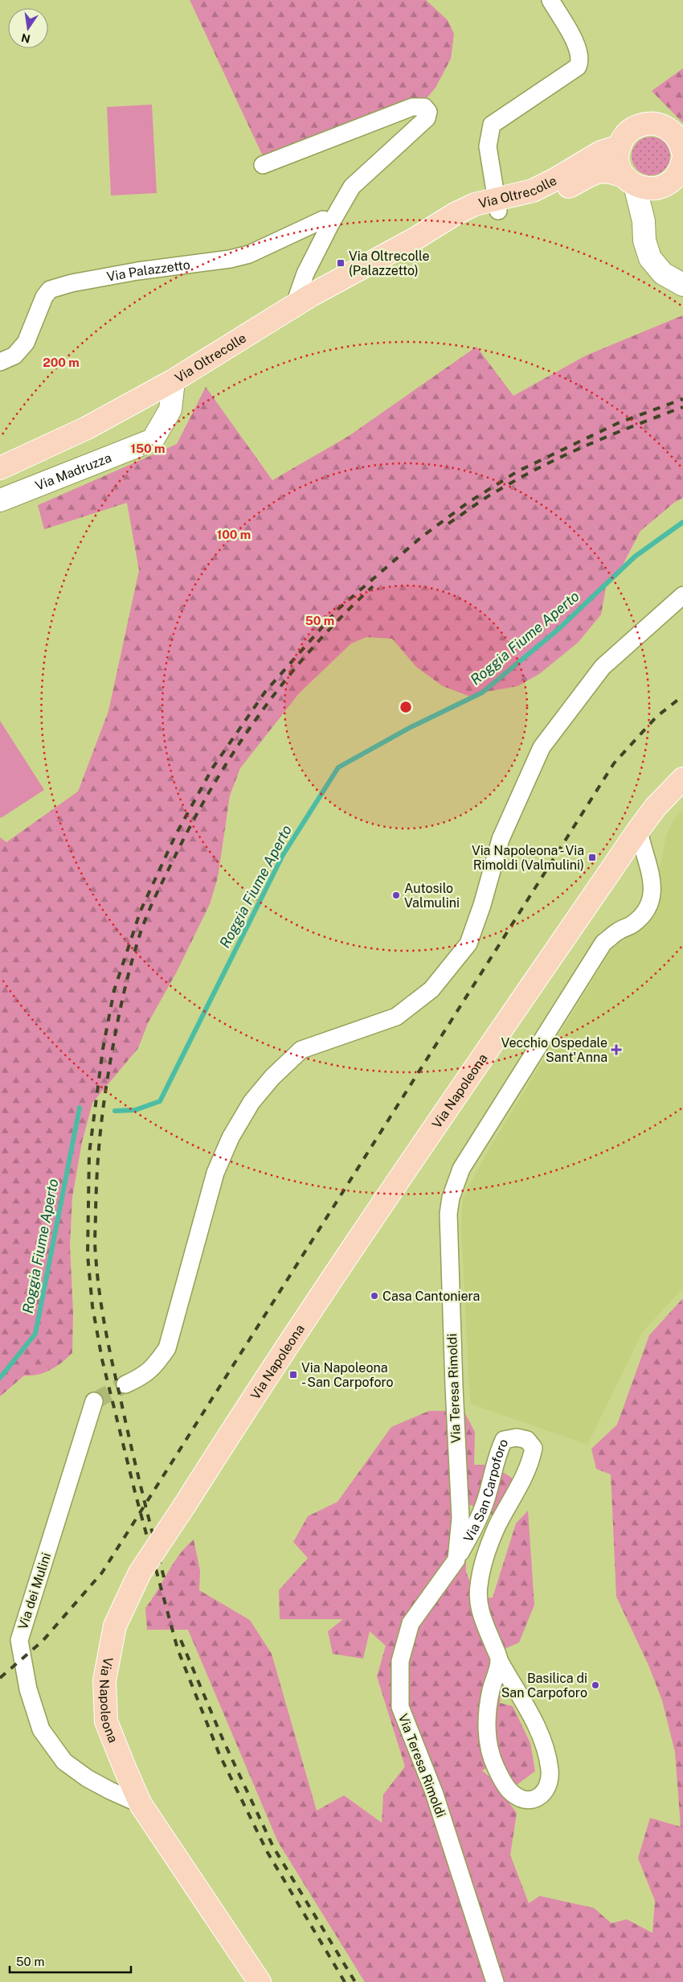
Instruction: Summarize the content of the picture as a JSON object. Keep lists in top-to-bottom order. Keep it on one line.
{"streets":{"main road":["Via Oltrecolle","Via Napoleona"],"street":["Via Palazzetto","Via Madruzza","Via Teresa Rimoldi","Via San Carpoforo","Via dei Mulini"]},"crossings":[["Via Oltrecolle","Via Madruzza"],["Via Napoleona","Via Teresa Rimoldi"],["Via Napoleona","Via dei Mulini"],["Via Teresa Rimoldi","Via San Carpoforo"]],"water":["Roggia Fiume Aperto"],"places":{"transit":["Via Oltrecolle (Palazzetto)","Via Napoleona - Via Rimoldi (Valmulini)","Via Napoleona - San Carpoforo"],"other":["Autosilo Valmulini","Casa Cantoniera","Basilica di San Carpoforo"],"health":["Vecchio Ospedale Sant'Anna"]},"scale_bar":"50 m","north":"bottom","rings":["200 m","150 m","100 m","50 m"]}
